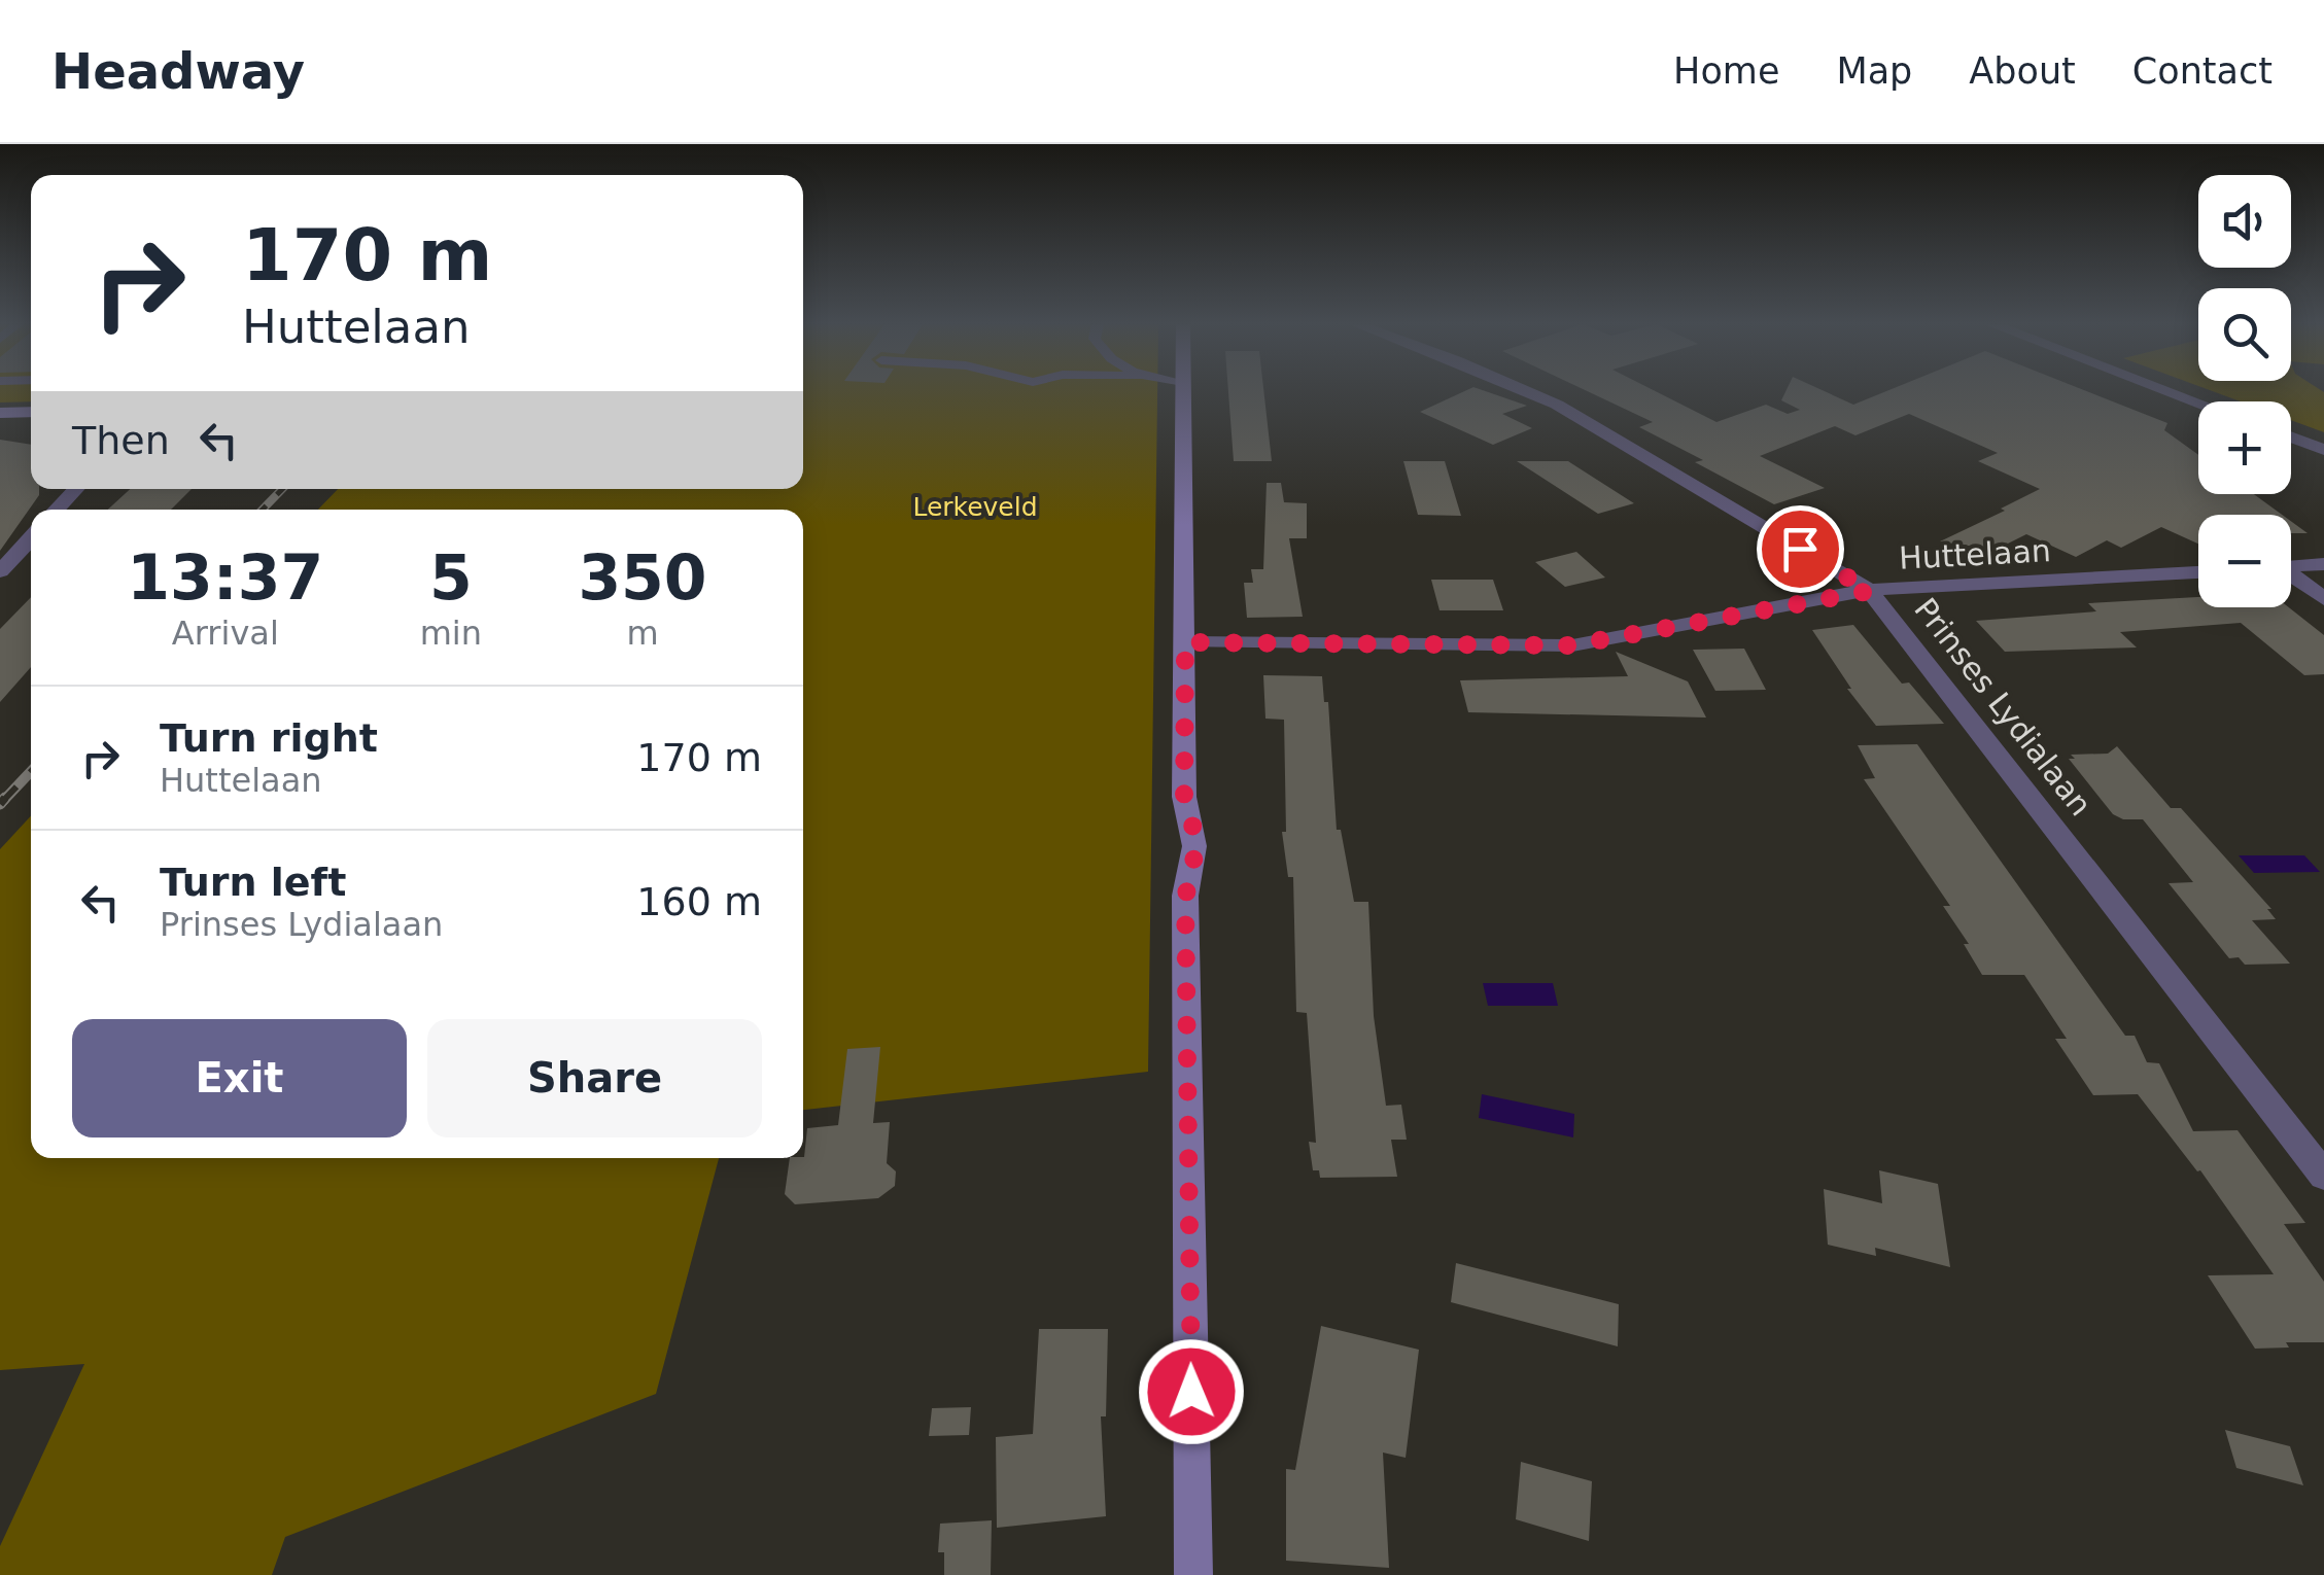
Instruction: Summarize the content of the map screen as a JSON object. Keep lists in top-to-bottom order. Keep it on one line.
{"streets":{"street":["Huttelaan","Prinses Lydialaan"]},"crossings":[["Huttelaan","Prinses Lydialaan"]],"parks":["Lerkeveld"],"page":{"header":"Headway","nav":["Home","Map","About","Contact"],"map_buttons":["+","−"],"turn":["170 m","Huttelaan"],"then":"Then","eta":["13:37","Arrival","5","min","350","m"],"list":[{"name":"Turn right","note":"Huttelaan","value":"170 m"},{"name":"Turn left","note":"Prinses Lydialaan","value":"160 m"}],"buttons":["Exit","Share"]}}
